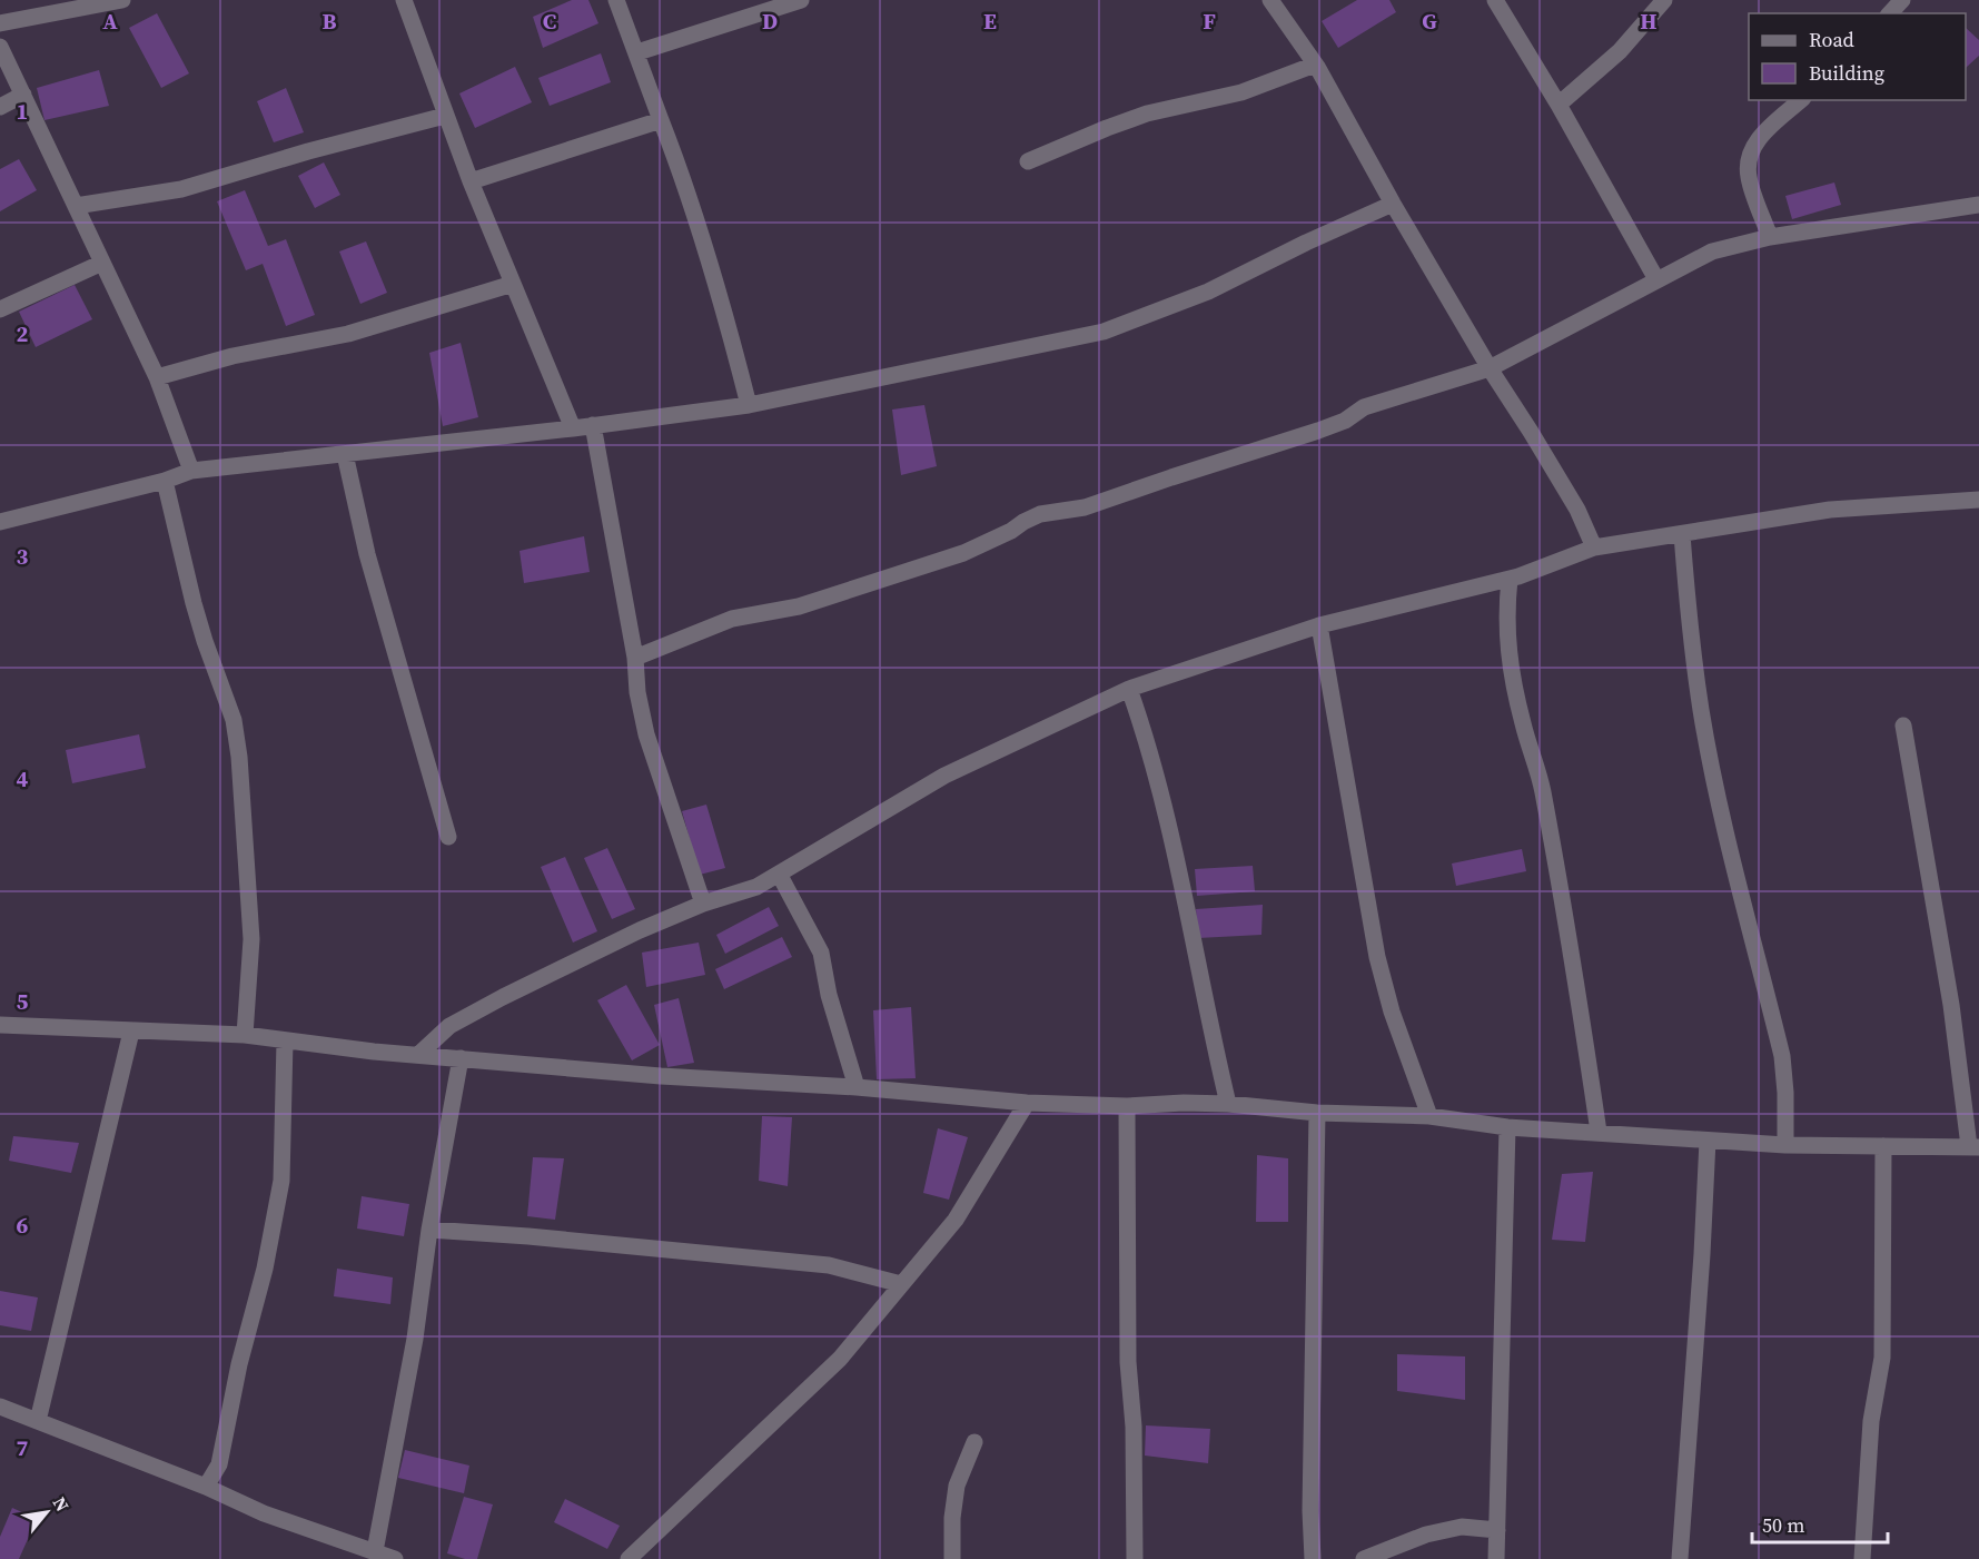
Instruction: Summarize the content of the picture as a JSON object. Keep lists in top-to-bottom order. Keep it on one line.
{"legend":["Road","Building"],"scale_bar":"50 m","north":"top right","grid":{"columns":["A","B","C","D","E","F","G","H"],"rows":["1","2","3","4","5","6","7"]}}
